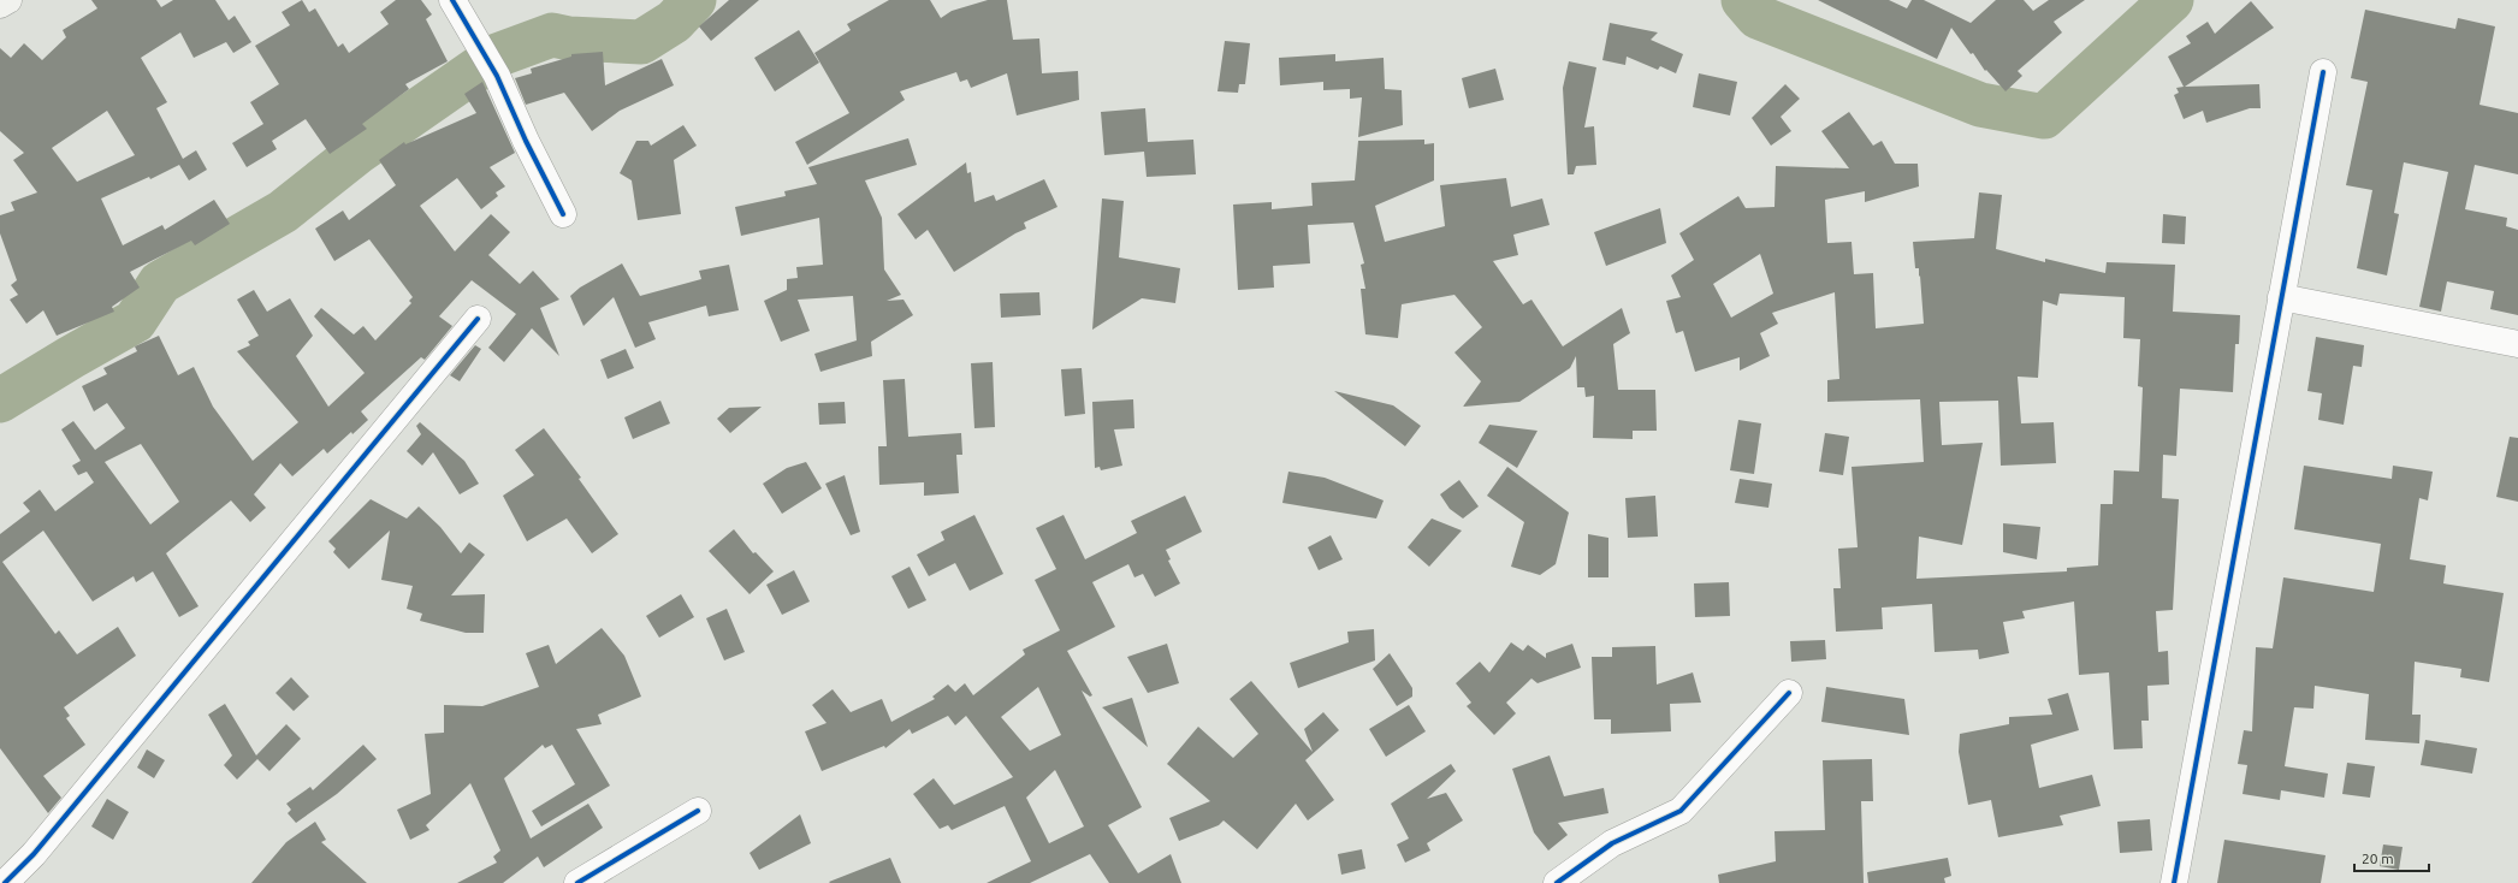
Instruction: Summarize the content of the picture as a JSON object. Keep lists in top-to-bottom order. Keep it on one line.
{"scale_bar":"20 m"}
